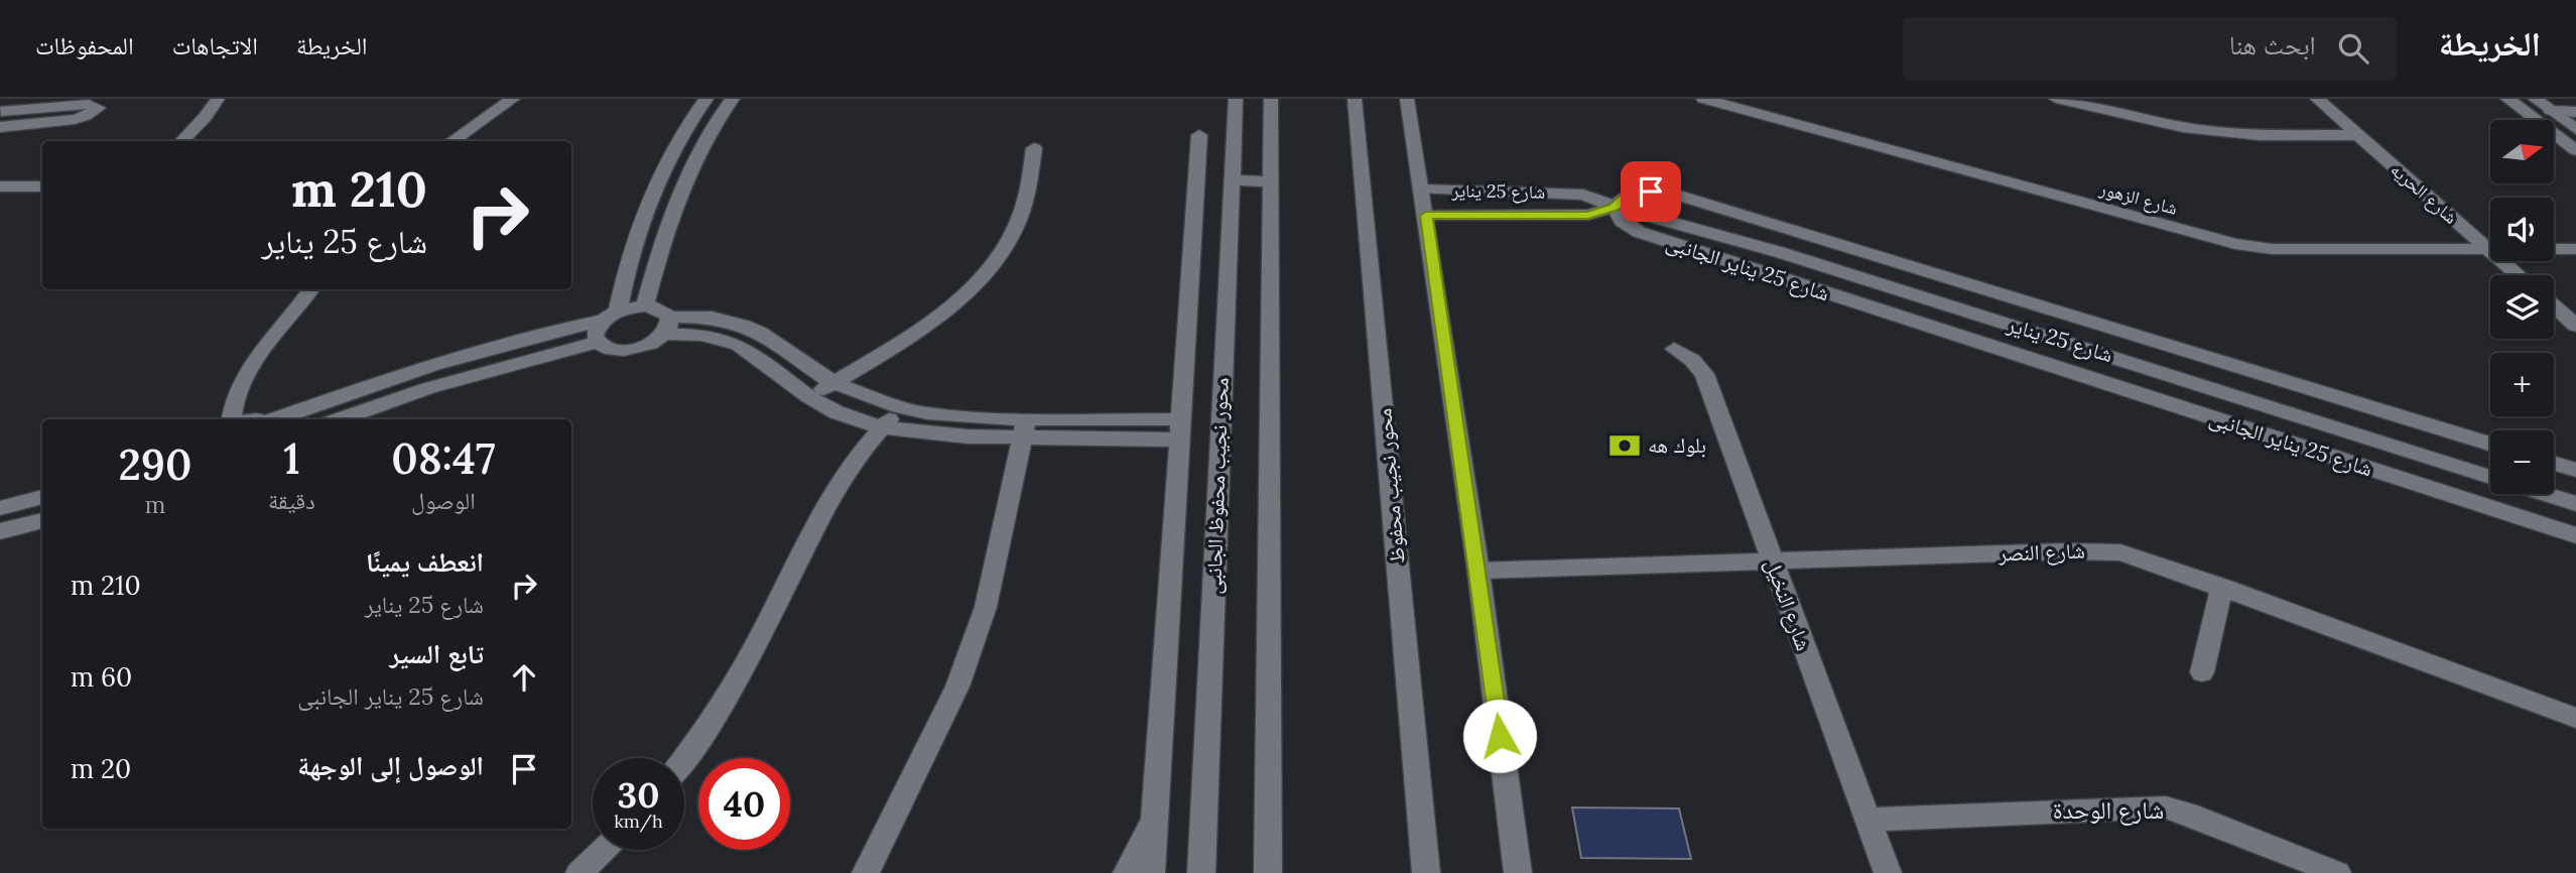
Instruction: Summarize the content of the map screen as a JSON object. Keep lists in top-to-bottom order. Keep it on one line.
{"streets":{"street":["شارع 25 يناير","شارع الحريه","شارع الزهور","شارع 25 يناير الجانبى","محور نجيب محفوظ الجانبى","محور نجيب محفوظ","شارع النصر","شارع النخيل","شارع الوحدة"]},"crossings":[["شارع 25 يناير","شارع 25 يناير الجانبى"],["شارع الحريه","شارع الزهور"],["شارع النصر","شارع النخيل"],["شارع النخيل","شارع الوحدة"]],"places":{"bank":["بلوك هه"]},"north":"right","page":{"header":"الخريطة","search":"ابحث هنا","nav":["الخريطة","الاتجاهات","المحفوظات"],"map_buttons":["+","−"],"turn":["210 m","شارع 25 يناير"],"eta":["08:47","الوصول","1","دقيقة","290","m"],"list":[{"name":"انعطف يمينًا","note":"شارع 25 يناير","value":"210 m"},{"name":"تابع السير","note":"شارع 25 يناير الجانبى","value":"60 m"},{"name":"الوصول إلى الوجهة","value":"20 m"}],"speed":"30 km/h","limit":"40"}}
